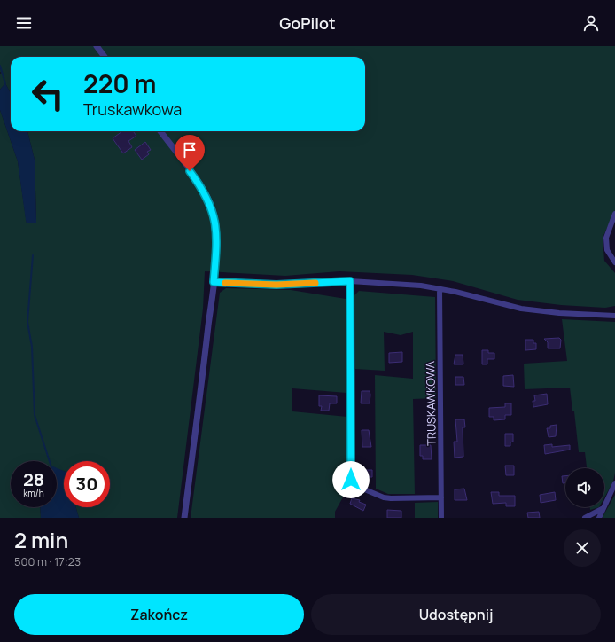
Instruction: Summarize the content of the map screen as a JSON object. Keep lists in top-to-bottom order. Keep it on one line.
{"streets":{"street":["TRUSKAWKOWA"]},"page":{"header":"GoPilot","turn":["220 m","Truskawkowa"],"speed":"28 km/h","limit":"30","heading":["2 min","500 m · 17:23"],"buttons":["Zakończ","Udostępnij"]}}
